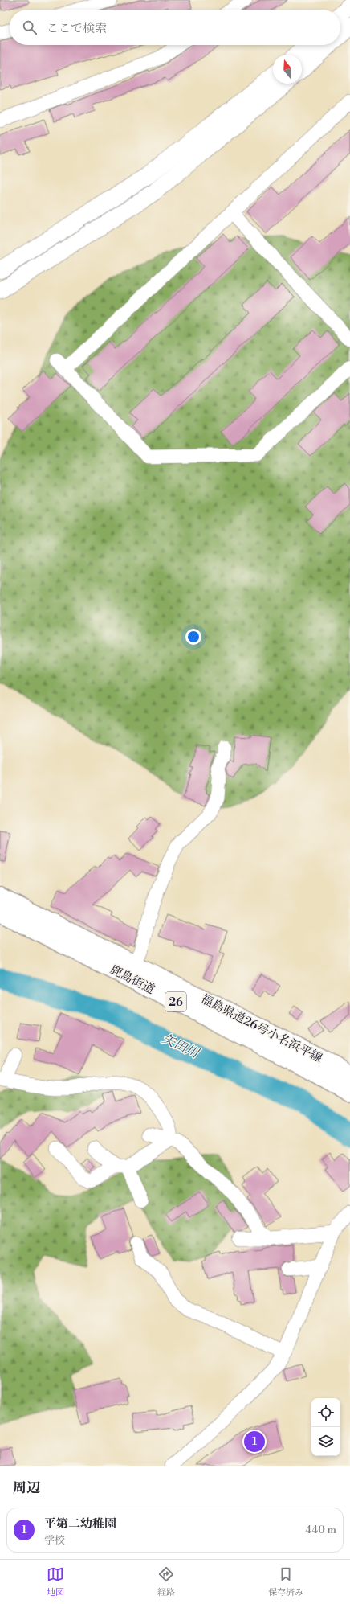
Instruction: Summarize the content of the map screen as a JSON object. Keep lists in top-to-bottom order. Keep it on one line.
{"streets":{"main road":["鹿島街道","26","福島県道26号小名浜平線"]},"water":["矢田川"],"north":"top","page":{"search":"ここで検索","pins":"1","heading":"周辺","list":[{"mark":"1","name":"平第二幼稚園","note":"学校","value":"440 m"}],"nav":["地図","経路","保存済み"]}}
